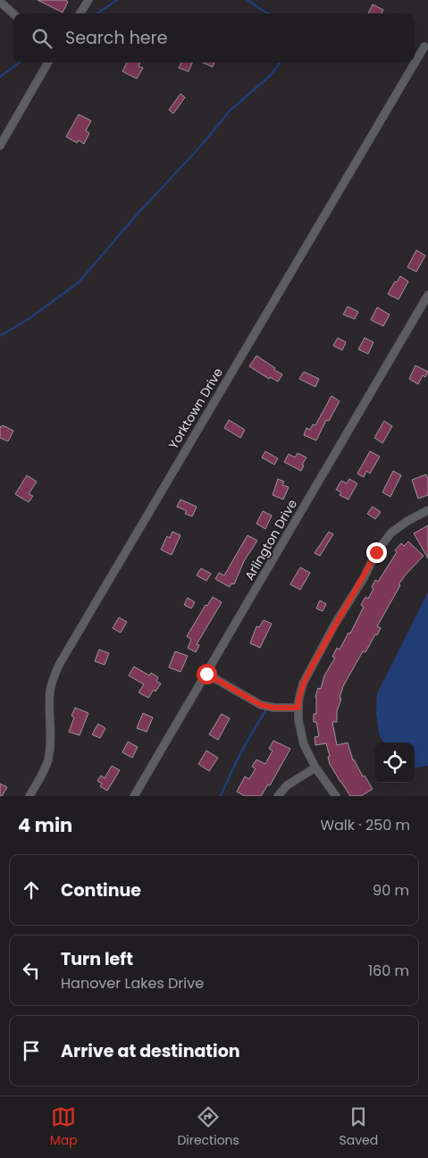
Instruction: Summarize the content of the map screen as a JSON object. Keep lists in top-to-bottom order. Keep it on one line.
{"streets":{"street":["Yorktown Drive","Arlington Drive"]},"page":{"search":"Search here","heading":["4 min","Walk · 250 m"],"list":[["Continue","90 m"],["Turn left","Hanover Lakes Drive","160 m"],"Arrive at destination"],"nav":["Map","Directions","Saved"]}}
